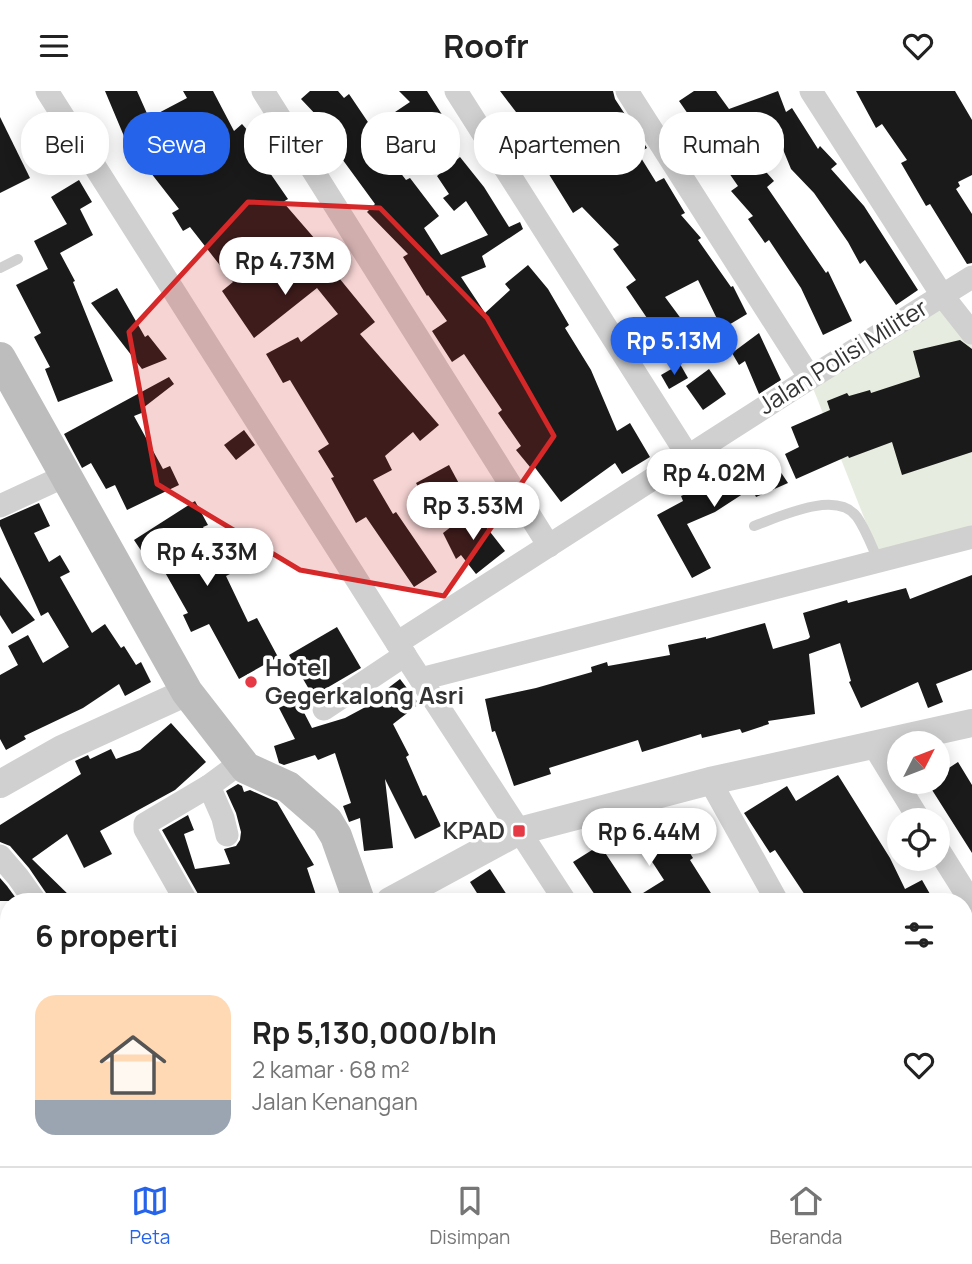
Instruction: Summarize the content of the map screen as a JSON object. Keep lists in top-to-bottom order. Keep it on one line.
{"streets":{"street":["Jalan Polisi Militer"]},"places":{"other":["Hotel Gegerkalong Asri"],"transit":["KPAD"]},"north":"top right","page":{"header":"Roofr","chip":["Beli","Sewa","Filter","Baru","Apartemen","Rumah"],"price":["Rp 4.73M","Rp 5.13M","Rp 4.02M","Rp 3.53M","Rp 4.33M","Rp 6.44M"],"heading":"6 properti","list":[{"name":"Rp 5,130,000/bln","note":"2 kamar · 68 m² · Jalan Kenangan"}],"tabs":["Peta","Disimpan","Beranda"]}}
